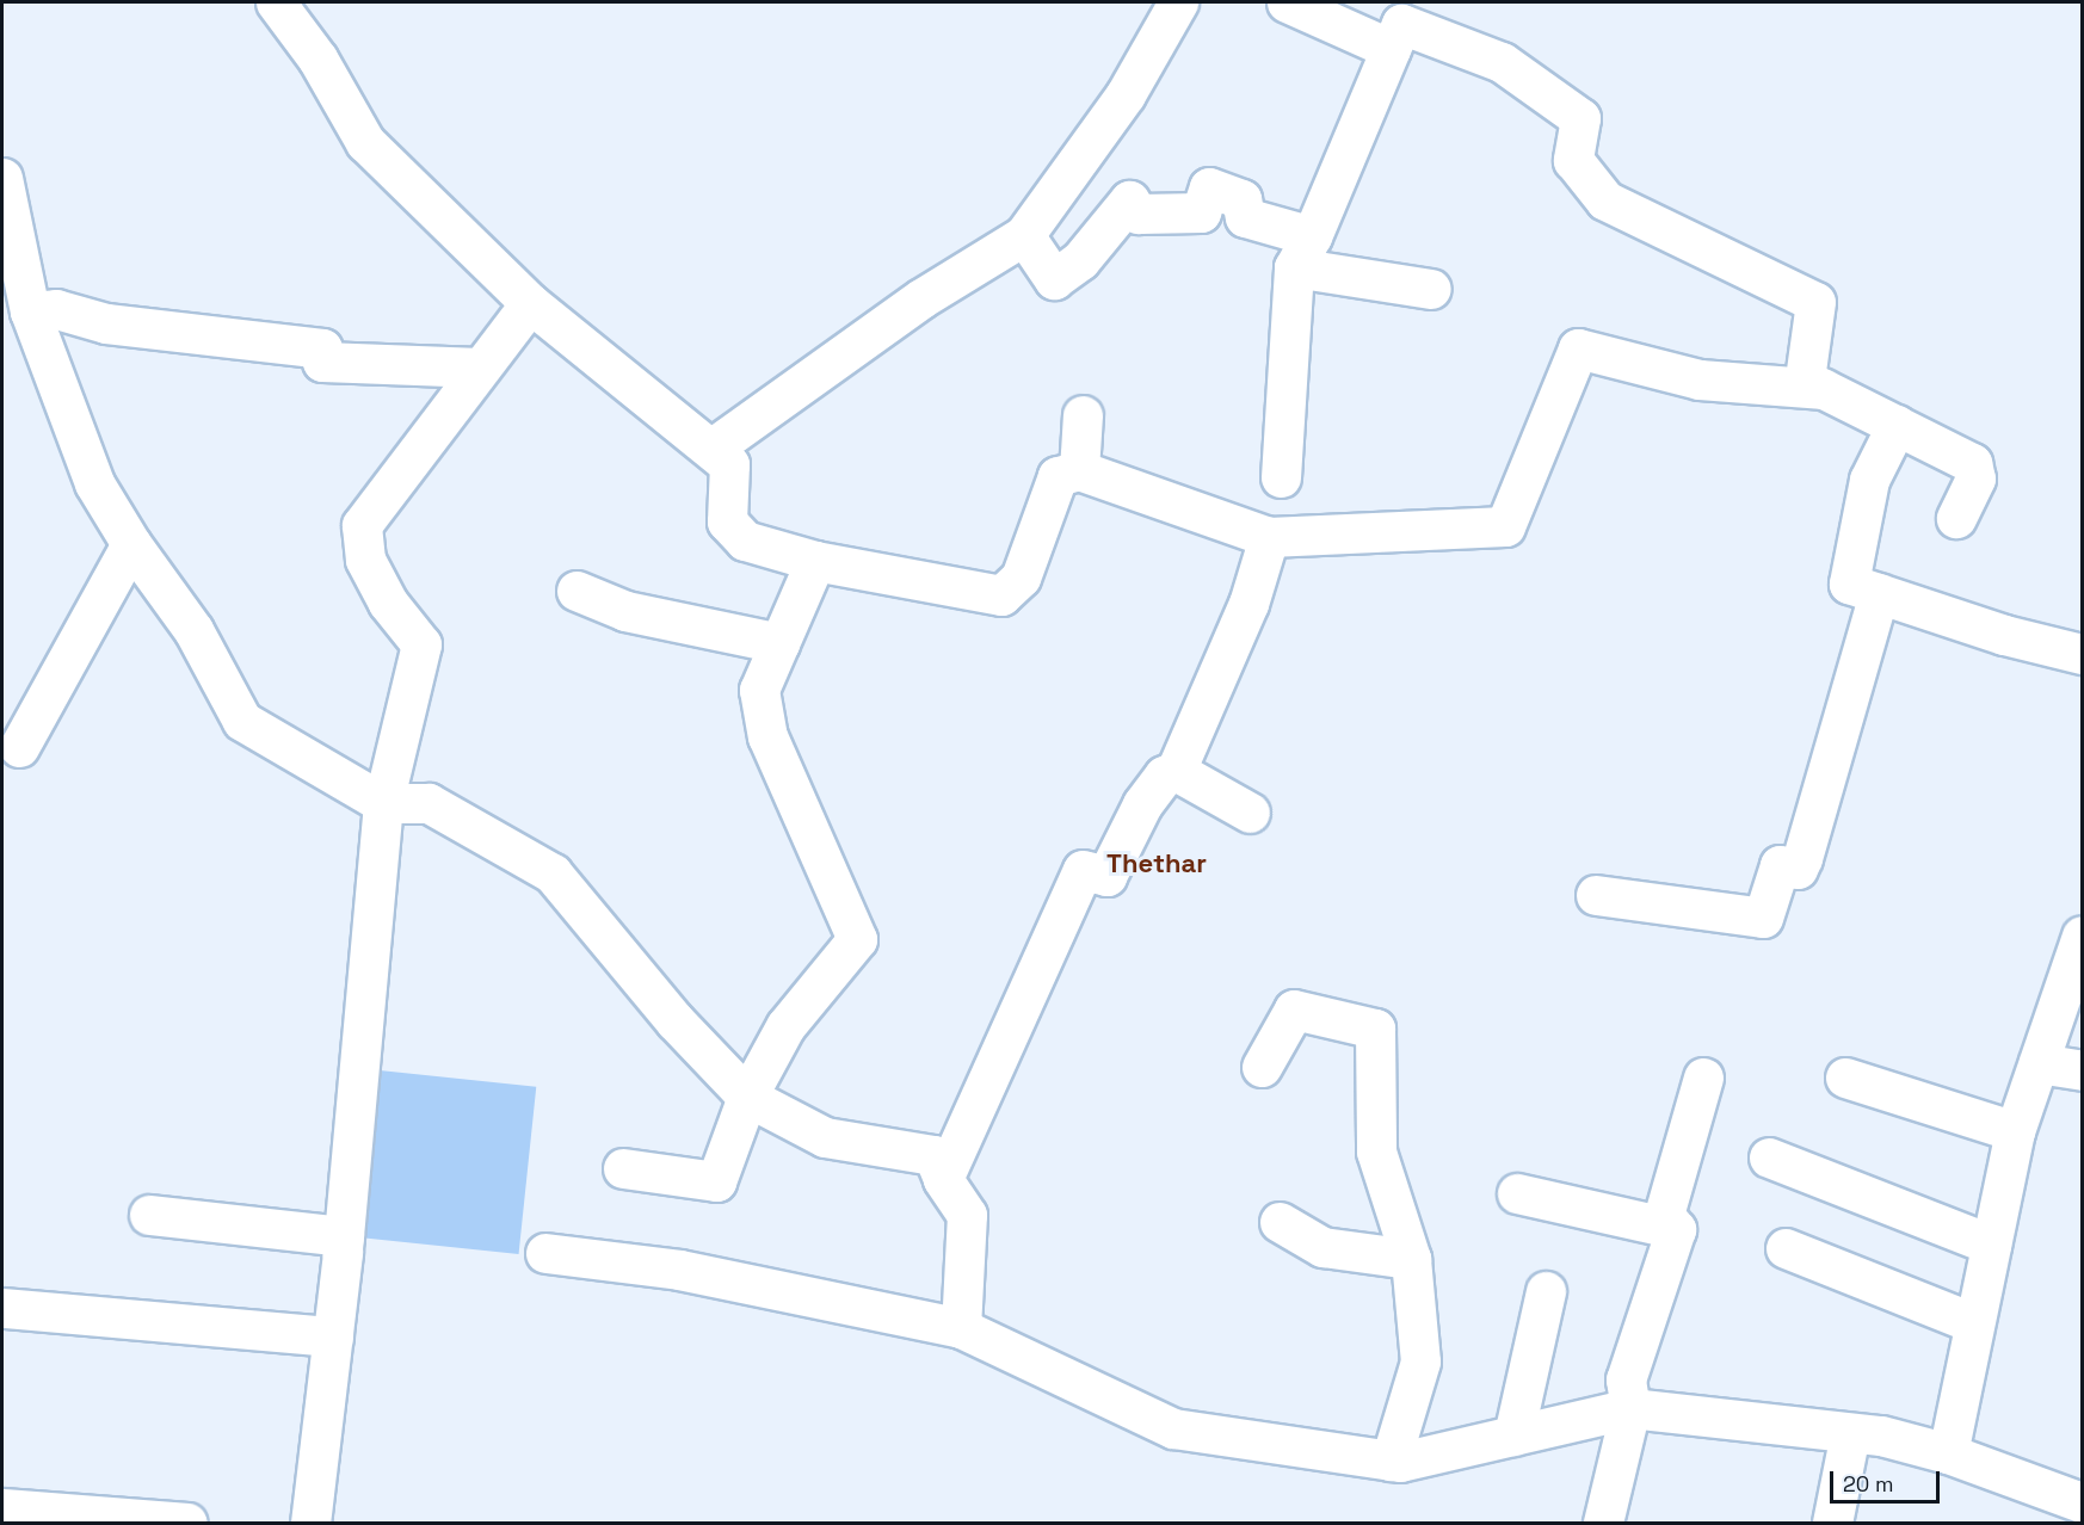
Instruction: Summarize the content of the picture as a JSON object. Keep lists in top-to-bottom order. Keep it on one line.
{"districts":["Thethar"],"scale_bar":"20 m"}
